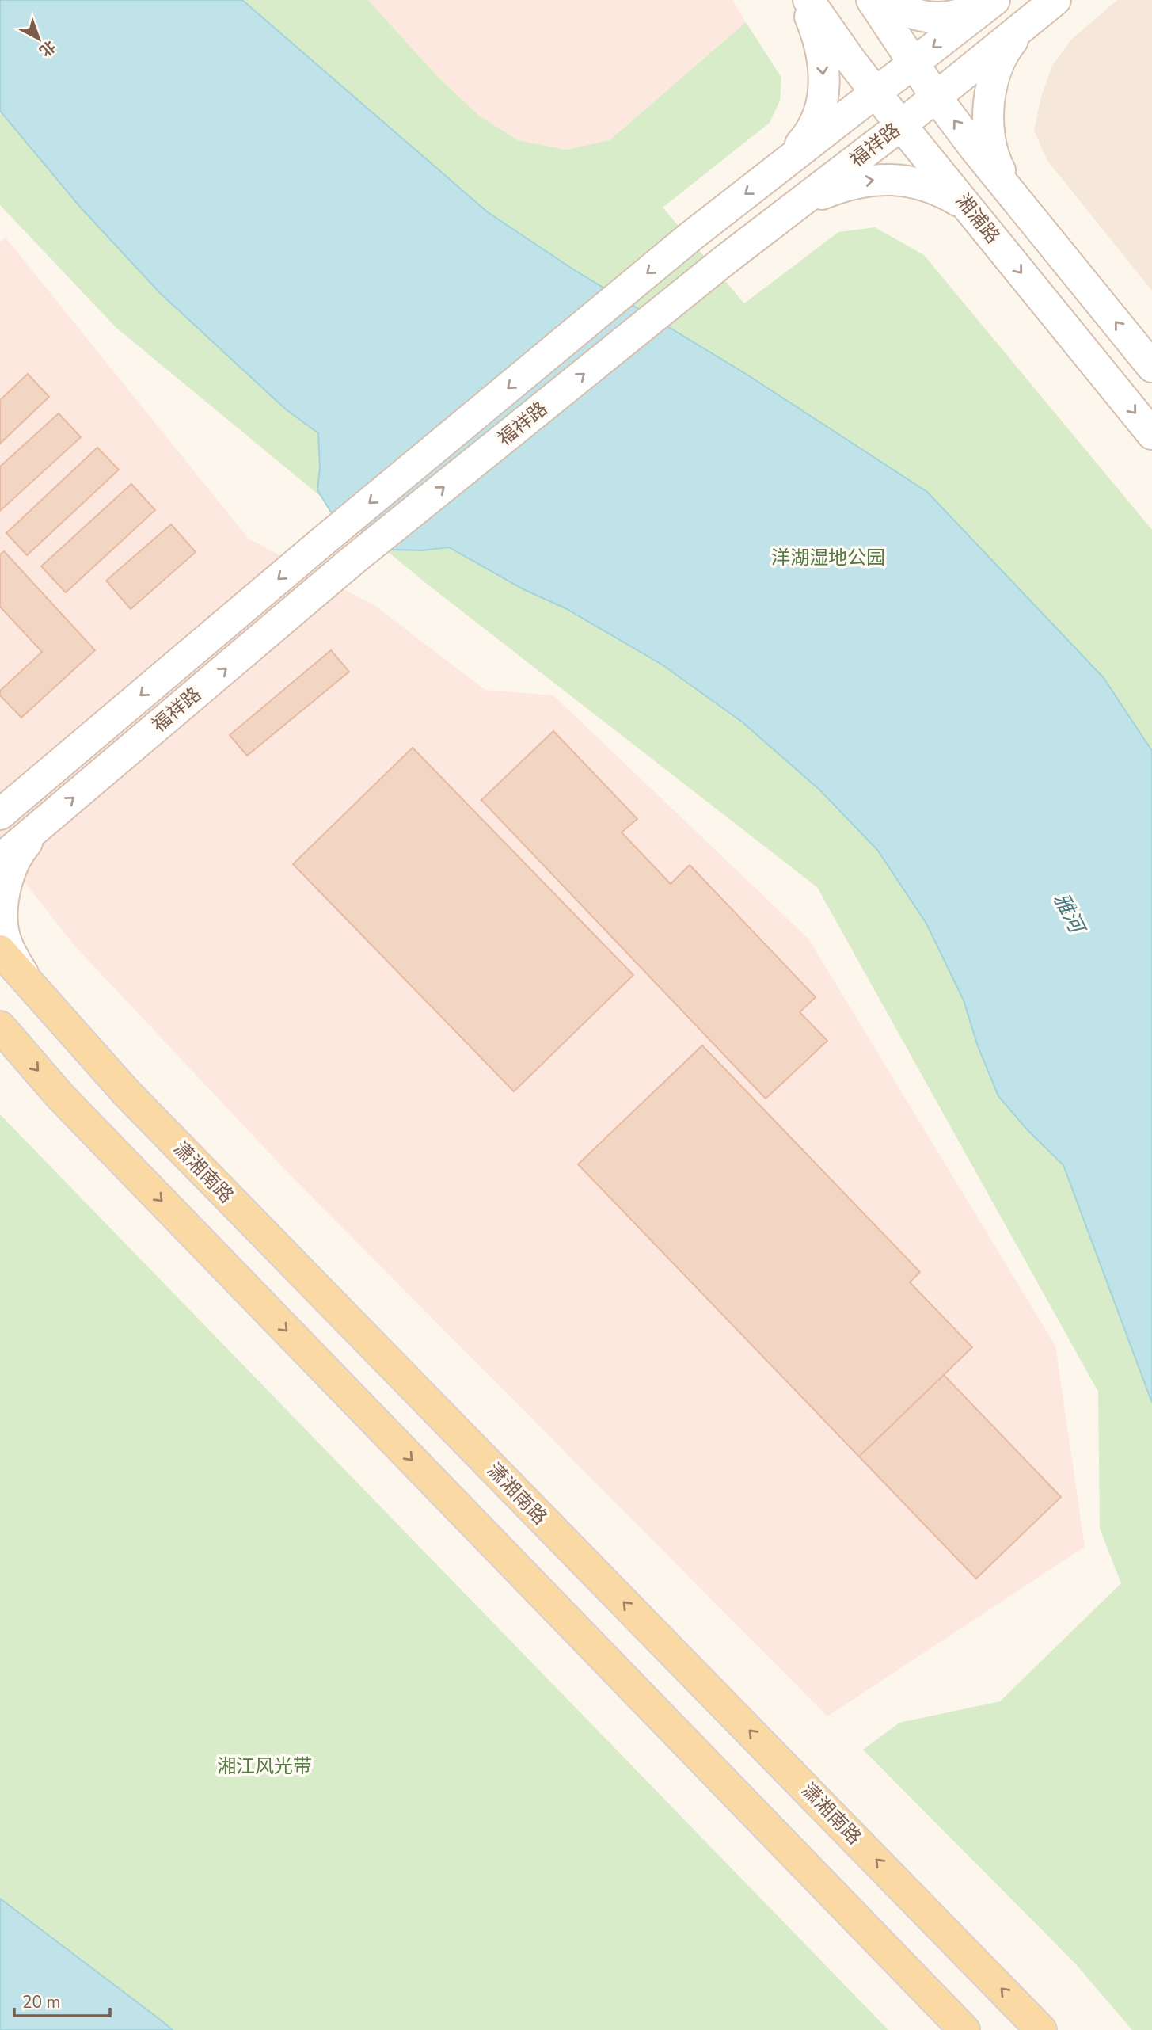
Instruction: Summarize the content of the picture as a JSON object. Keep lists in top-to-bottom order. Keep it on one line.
{"streets":{"main road":["福祥路","湘浦路","潇湘南路"]},"crossings":[["福祥路","湘浦路"]],"water":["雅河"],"parks":["洋湖湿地公园","湘江风光带"],"scale_bar":"20 m","north":"bottom right"}
